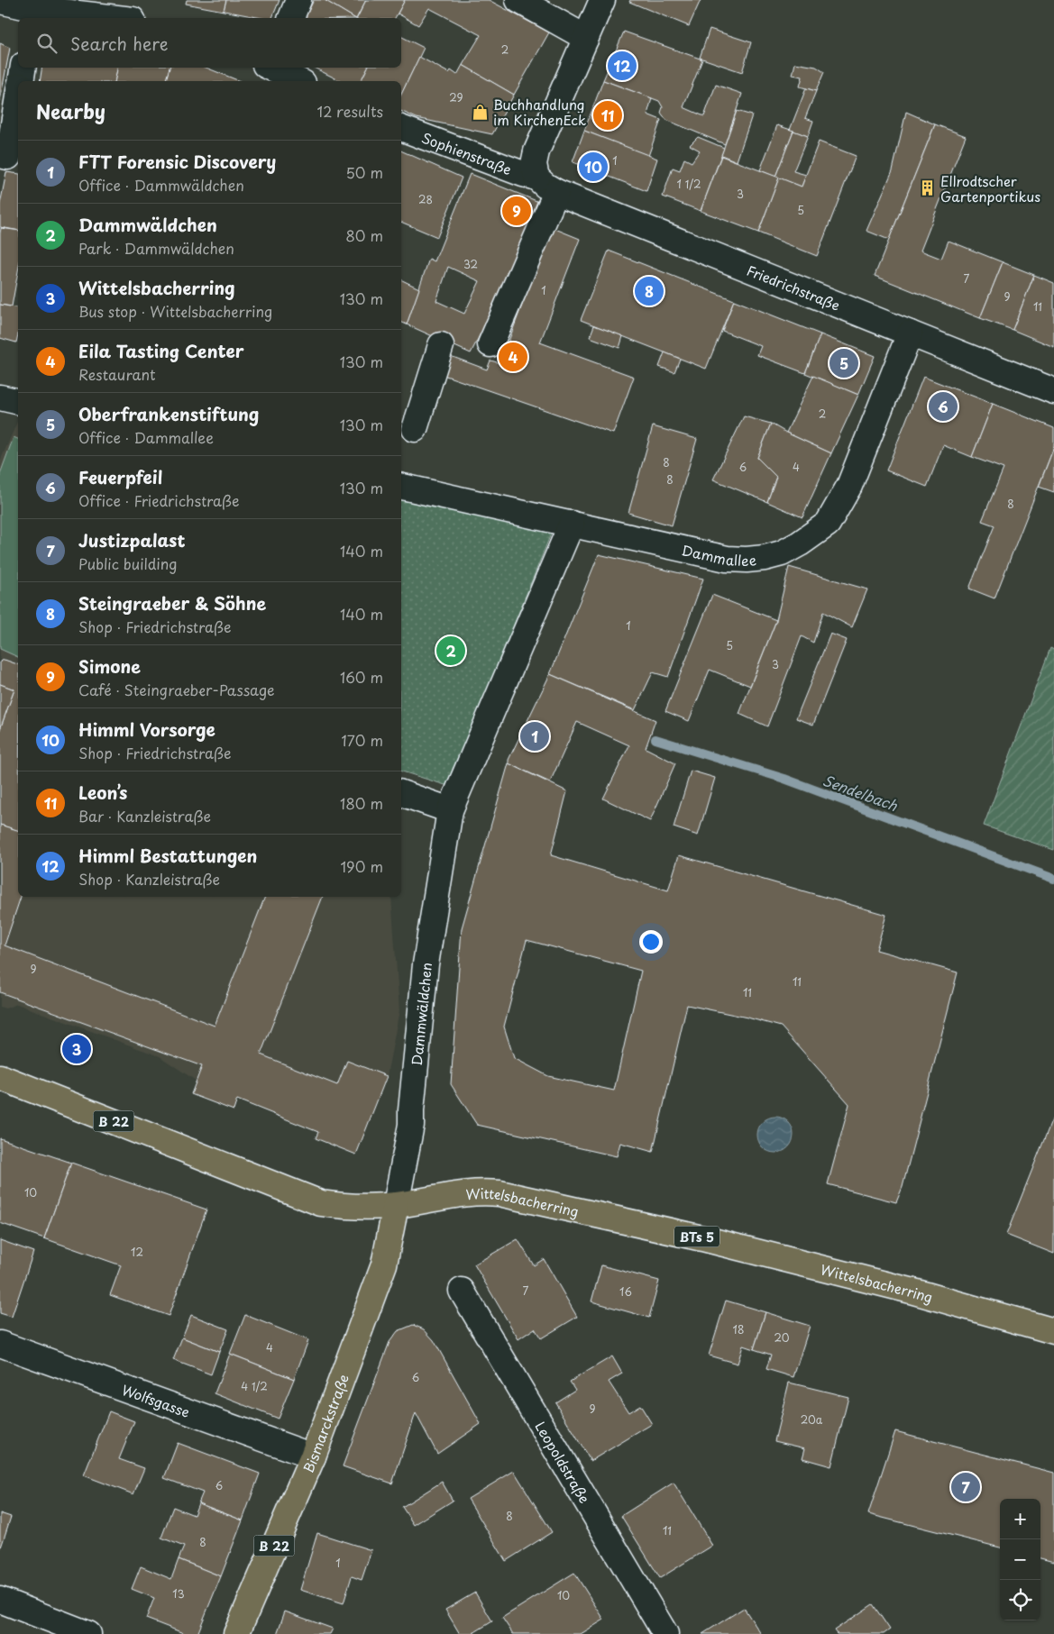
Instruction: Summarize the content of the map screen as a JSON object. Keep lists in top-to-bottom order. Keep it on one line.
{"streets":{"main road":["B 22","Wittelsbacherring","BTs 5","Bismarckstraße"],"street":["Sophienstraße","Friedrichstraße","Dammallee","Dammwäldchen","Wolfsgasse","Leopoldstraße"]},"crossings":[["Sophienstraße","Friedrichstraße"],["Friedrichstraße","Dammallee"],["Dammallee","Dammwäldchen"],["Dammwäldchen","Wittelsbacherring"],["Dammwäldchen","Bismarckstraße"],["Wittelsbacherring","Bismarckstraße"],["Wolfsgasse","Bismarckstraße"]],"water":["Sendelbach"],"places":{"shop":["Buchhandlung im KirchenEck"],"building":["Ellrodtscher Gartenportikus"]},"house_numbers":["2","29","1","1 1/2","3","28","5","32","7","1","9","11","2","8","6","4","8","8","1","5","3","9","11","11","10","12","7","16","18","20","4","6","4 1/2","9","20a","6","8","11","8","1","13","10"],"page":{"search":"Search here","pins":["12","11","10","9","8","4","5","6","2","1","3","7"],"heading":["Nearby","12 results"],"list":[{"mark":"1","name":"FTT Forensic Discovery","note":"Office · Dammwäldchen","value":"50 m"},{"mark":"2","name":"Dammwäldchen","note":"Park · Dammwäldchen","value":"80 m"},{"mark":"3","name":"Wittelsbacherring","note":"Bus stop · Wittelsbacherring","value":"130 m"},{"mark":"4","name":"Eila Tasting Center","note":"Restaurant","value":"130 m"},{"mark":"5","name":"Oberfrankenstiftung","note":"Office · Dammallee","value":"130 m"},{"mark":"6","name":"Feuerpfeil","note":"Office · Friedrichstraße","value":"130 m"},{"mark":"7","name":"Justizpalast","note":"Public building","value":"140 m"},{"mark":"8","name":"Steingraeber & Söhne","note":"Shop · Friedrichstraße","value":"140 m"},{"mark":"9","name":"Simone","note":"Café · Steingraeber-Passage","value":"160 m"},{"mark":"10","name":"Himml Vorsorge","note":"Shop · Friedrichstraße","value":"170 m"},{"mark":"11","name":"Leon’s","note":"Bar · Kanzleistraße","value":"180 m"},{"mark":"12","name":"Himml Bestattungen","note":"Shop · Kanzleistraße","value":"190 m"}],"map_buttons":["+","−"]}}
